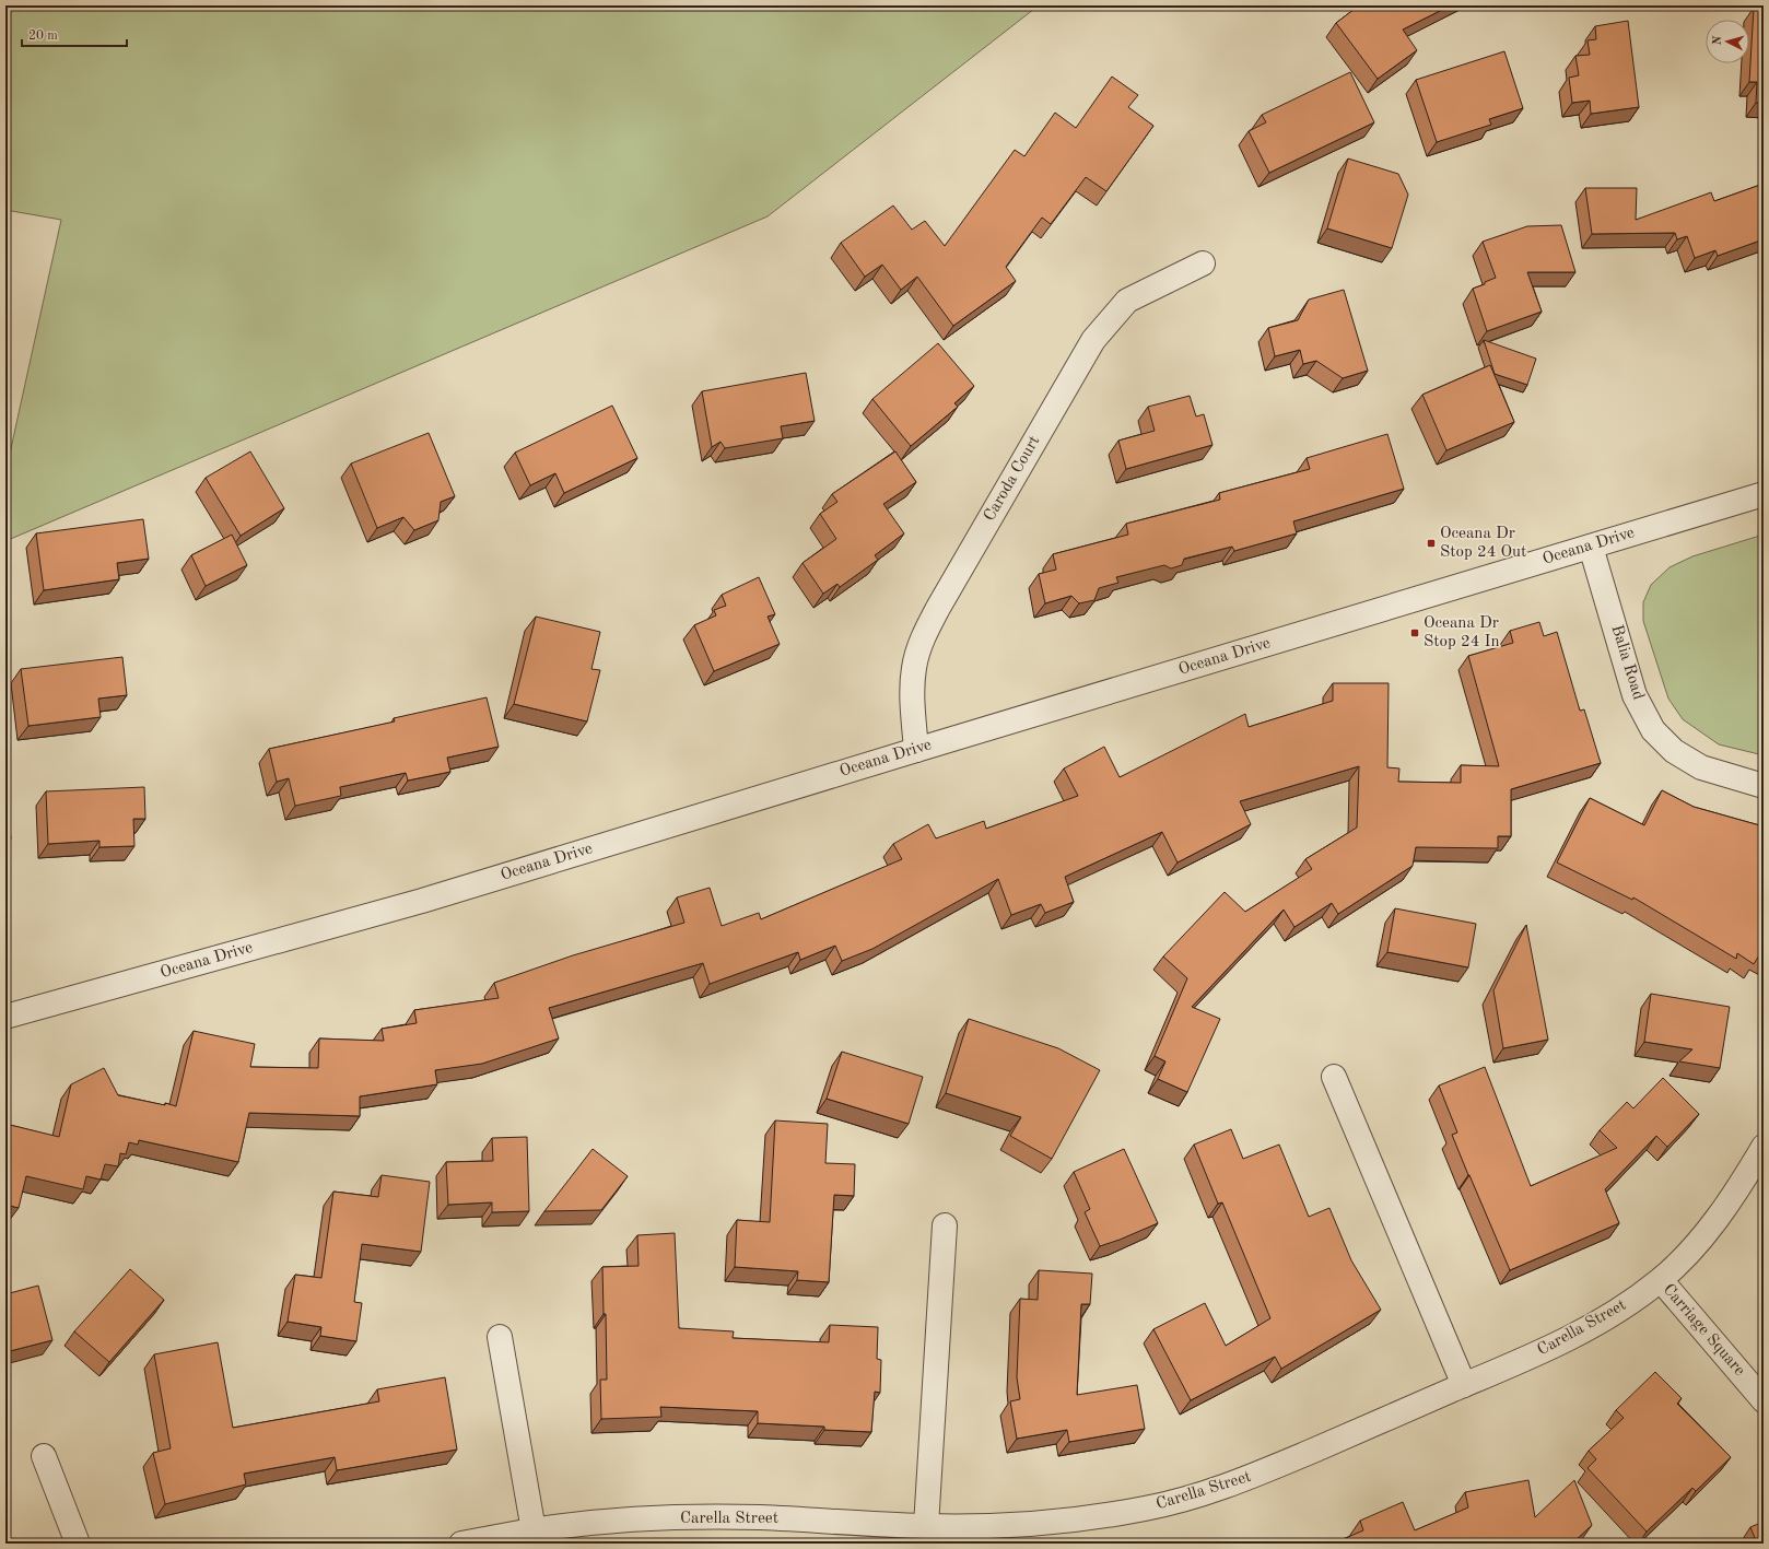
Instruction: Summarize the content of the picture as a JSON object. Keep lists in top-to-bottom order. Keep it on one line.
{"streets":{"street":["Caroda Court","Oceana Drive","Balia Road","Carella Street","Carriage Square"]},"crossings":[["Caroda Court","Oceana Drive"],["Oceana Drive","Balia Road"],["Carella Street","Carriage Square"]],"places":{"transit":["Oceana Dr Stop 24 Out","Oceana Dr Stop 24 In"]},"scale_bar":"20 m","north":"left"}
